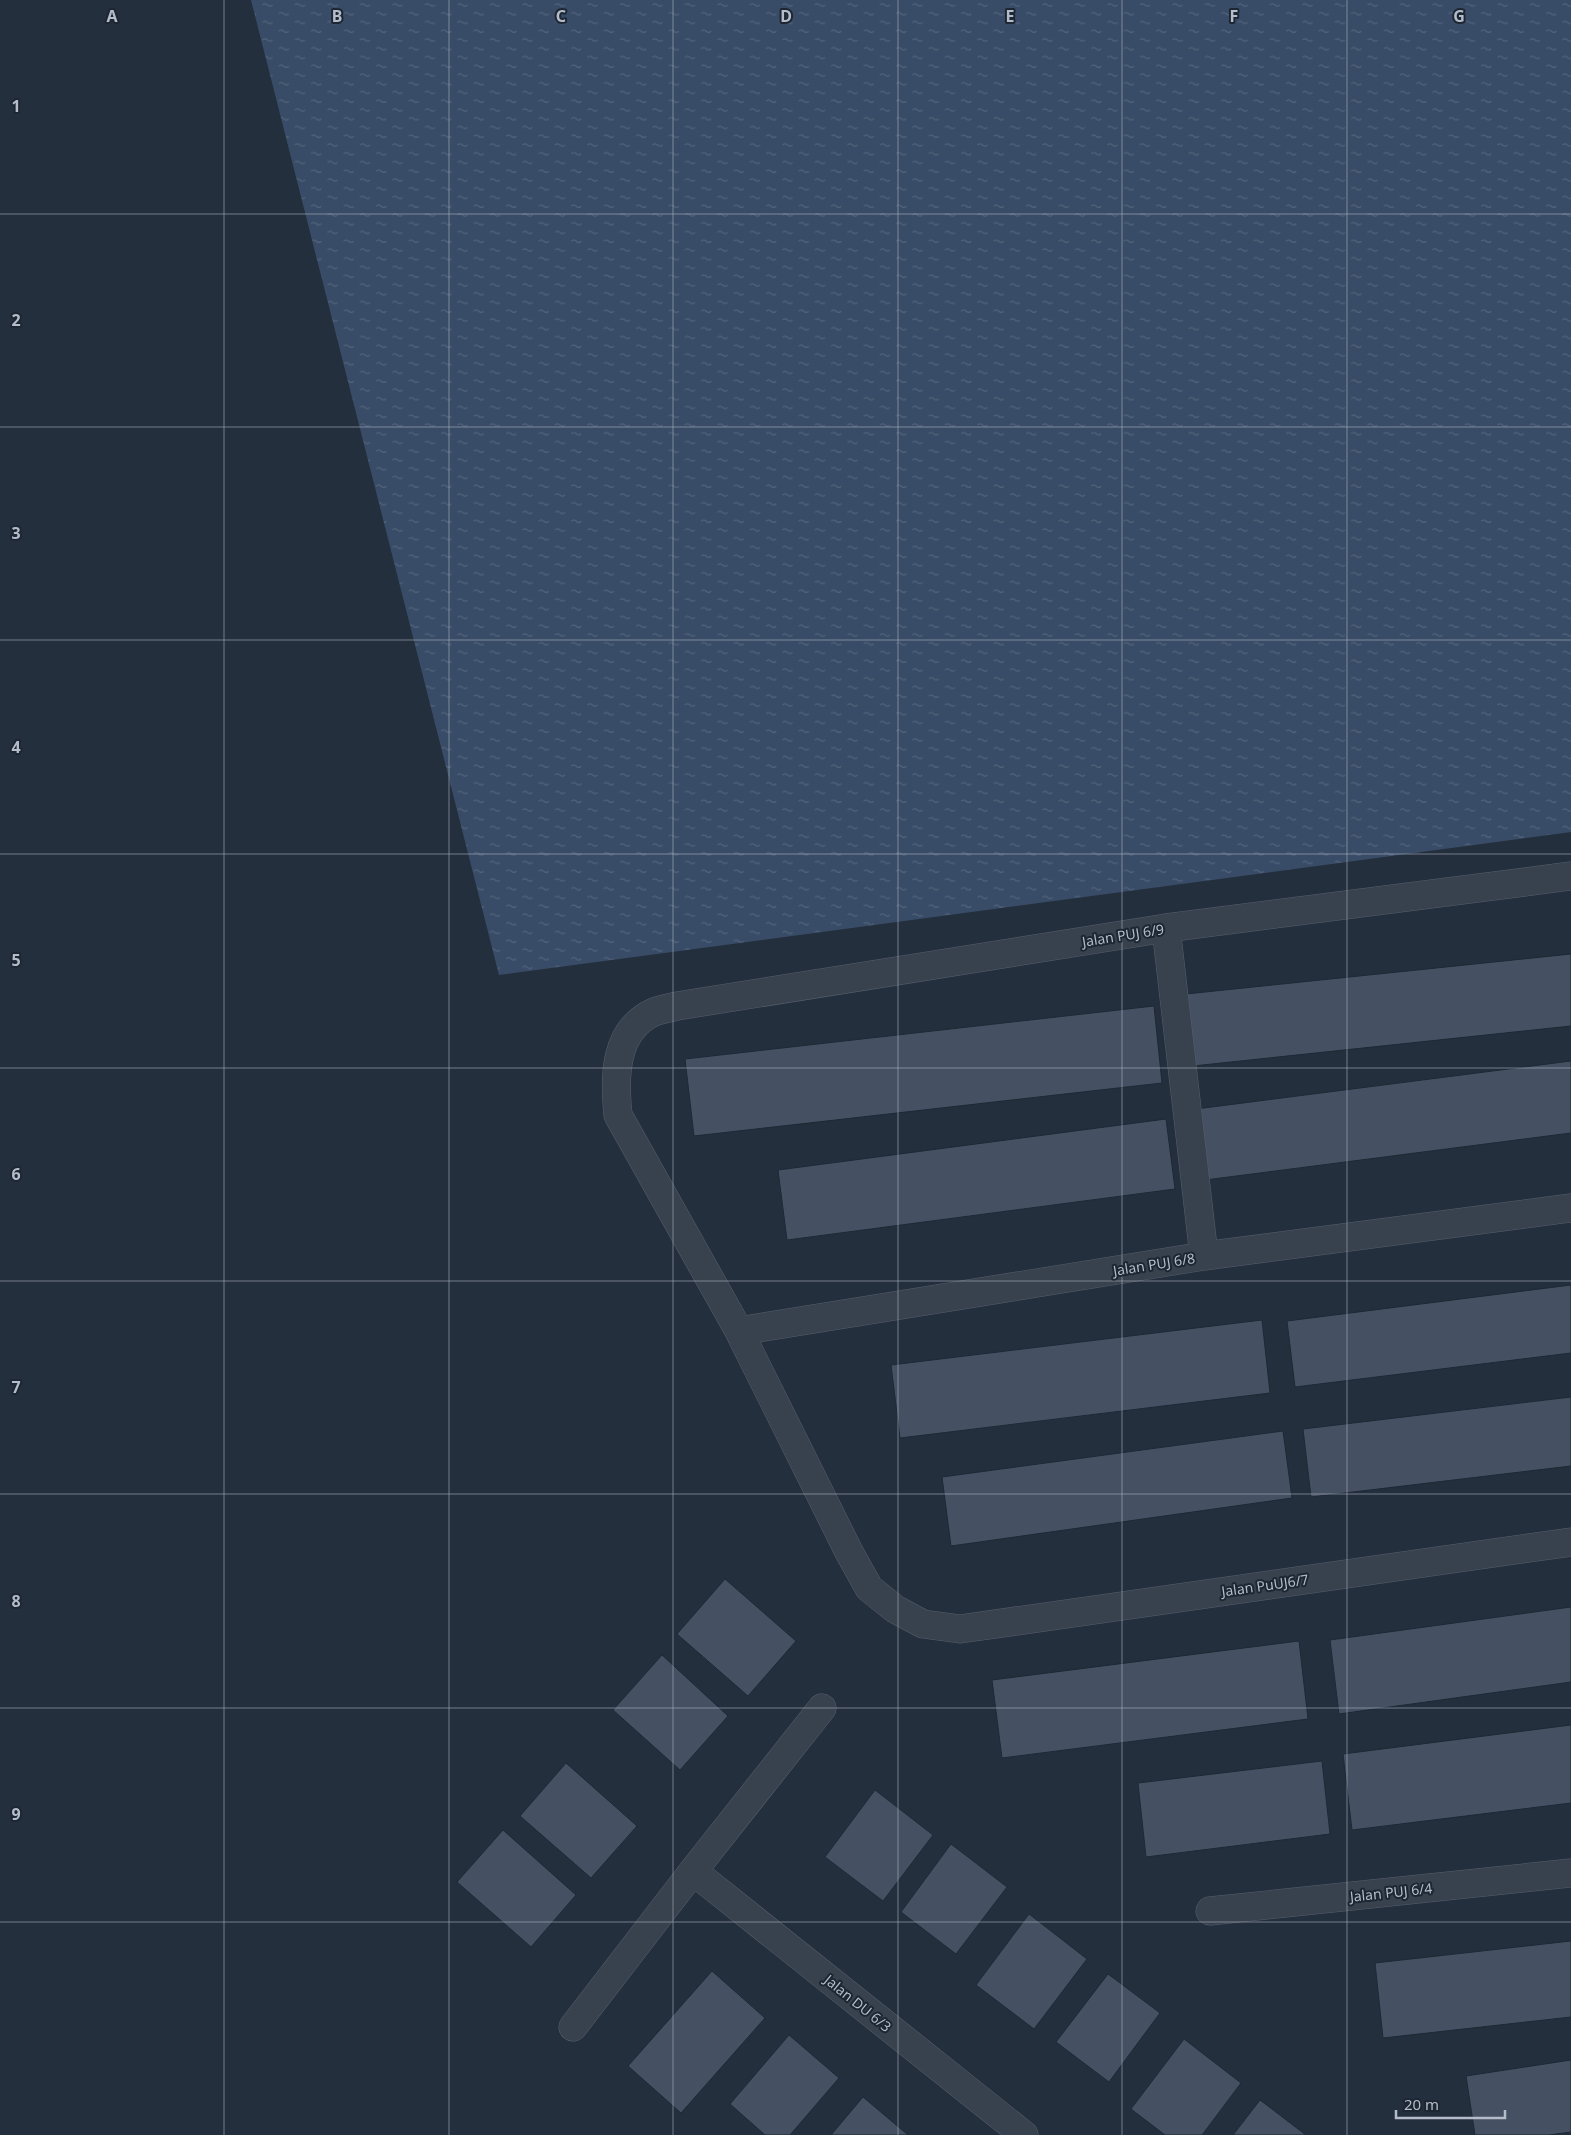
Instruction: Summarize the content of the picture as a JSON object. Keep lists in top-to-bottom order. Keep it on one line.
{"streets":{"street":["Jalan PUJ 6/9","Jalan PUJ 6/8","Jalan PuUJ6/7","Jalan PUJ 6/4","Jalan DU 6/3"]},"crossings":[["Jalan PUJ 6/9","Jalan PUJ 6/8"],["Jalan PUJ 6/9","Jalan PuUJ6/7"],["Jalan PUJ 6/8","Jalan PuUJ6/7"]],"scale_bar":"20 m","grid":{"columns":["A","B","C","D","E","F","G"],"rows":["1","2","3","4","5","6","7","8","9"]}}
